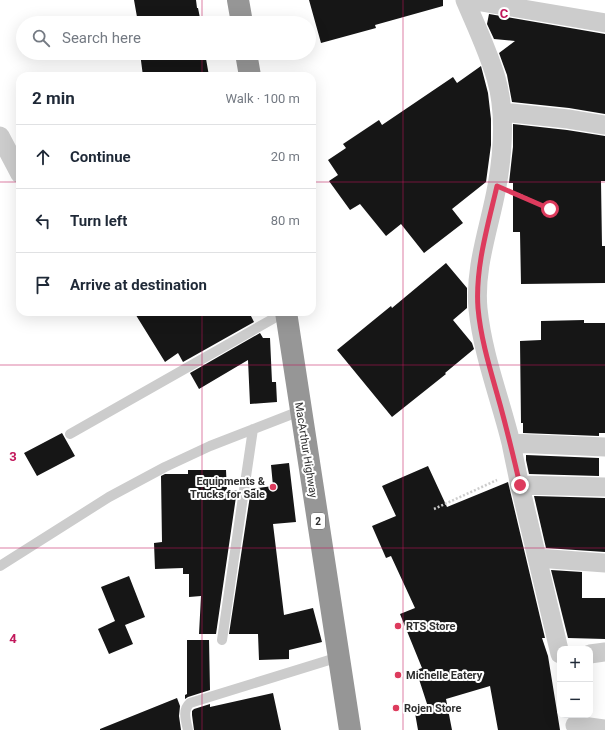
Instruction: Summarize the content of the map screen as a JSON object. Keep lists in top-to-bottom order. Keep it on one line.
{"streets":{"highway":["MacArthur Highway","2"]},"places":["Equipments & Trucks for Sale","RTS Store","Michelle Eatery","Rojen Store"],"page":{"search":"Search here","heading":["2 min","Walk · 100 m"],"list":[["Continue","20 m"],["Turn left","80 m"],"Arrive at destination"],"map_buttons":["+","−"]},"grid":{"columns":["C"],"rows":["3","4"]}}
